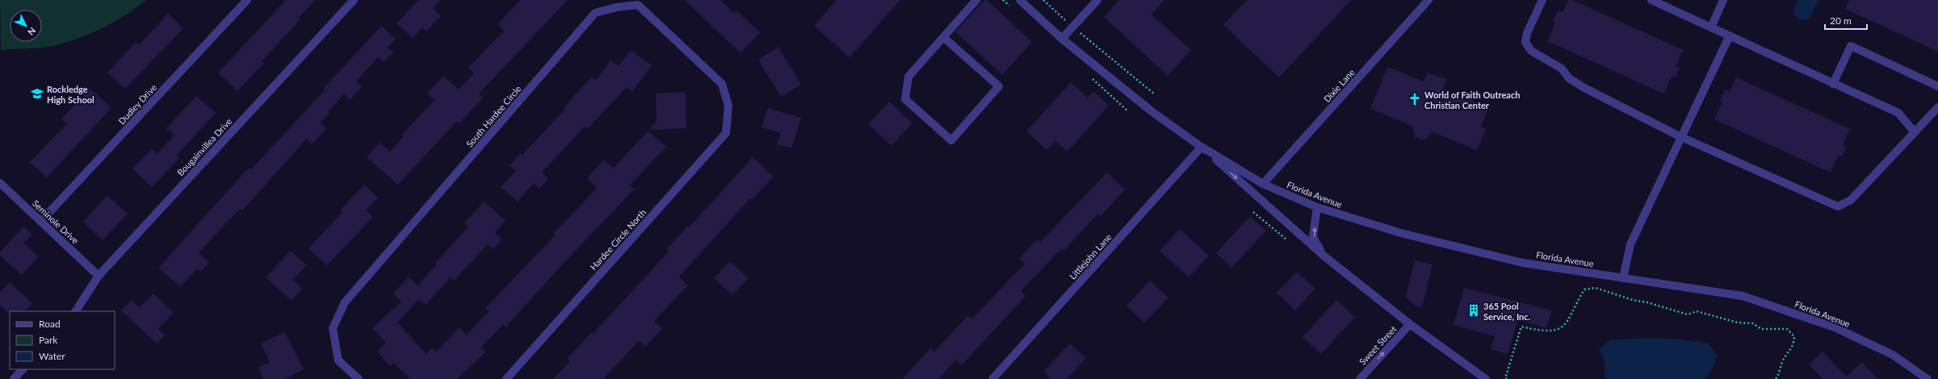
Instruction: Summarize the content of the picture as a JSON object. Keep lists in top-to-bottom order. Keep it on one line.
{"streets":{"street":["Dixie Lane","Dudley Drive","South Hardee Circle","Bougainvillea Drive","Florida Avenue","Seminole Drive","Hardee Circle North","Littlejohn Lane","Sweet Street"]},"crossings":[["Dixie Lane","Florida Avenue"],["Dudley Drive","Seminole Drive"],["South Hardee Circle","Hardee Circle North"],["Bougainvillea Drive","Seminole Drive"],["Florida Avenue","Littlejohn Lane"]],"one_way":["Sweet Street"],"places":{"school or university":["Rockledge High School"],"church":["World of Faith Outreach Christian Center"],"building":["365 Pool Service, Inc."]},"legend":["Road","Park","Water"],"scale_bar":"20 m","north":"bottom right"}
